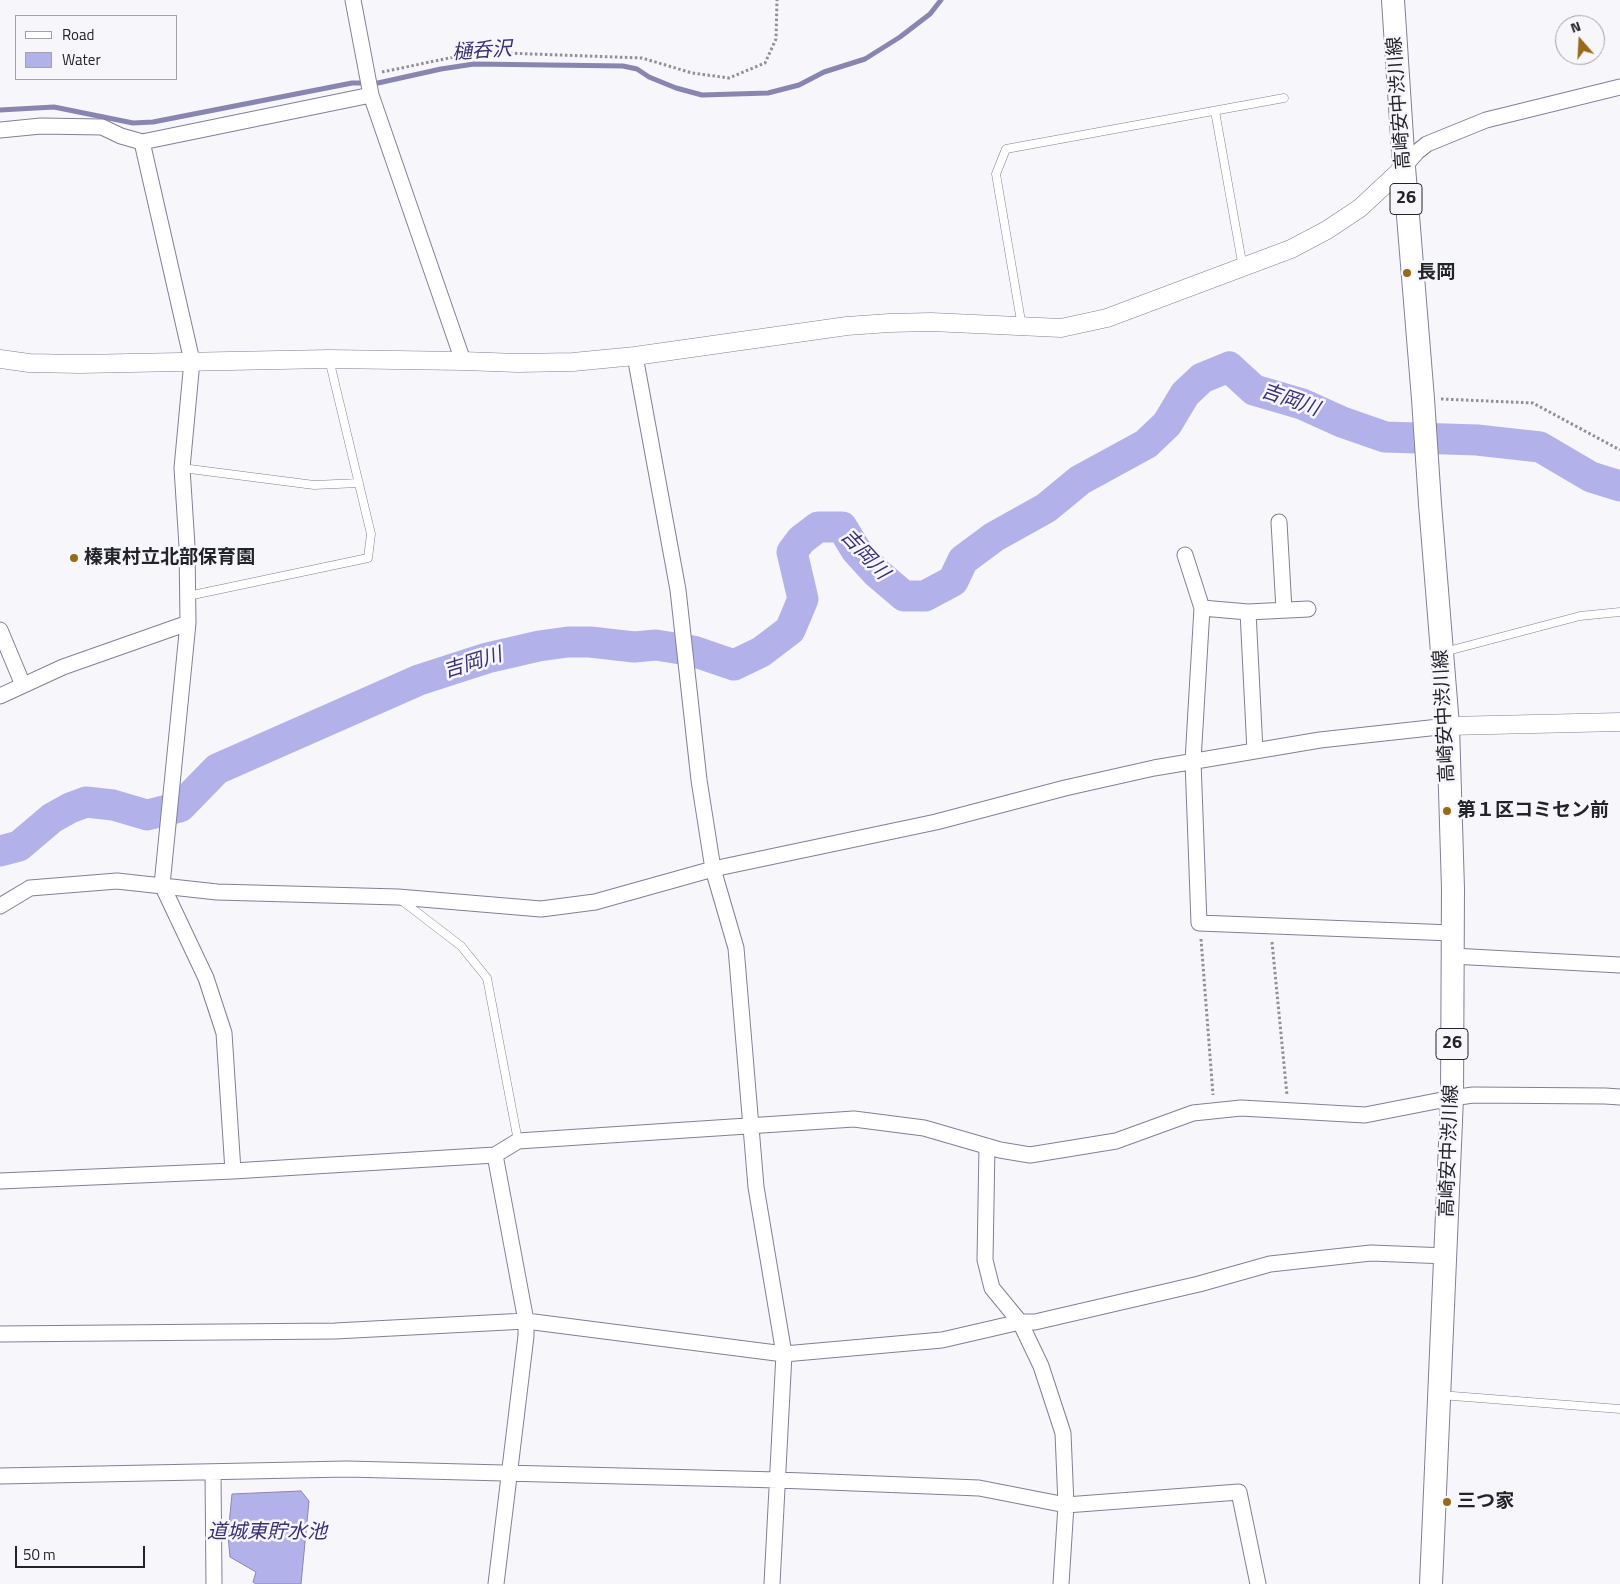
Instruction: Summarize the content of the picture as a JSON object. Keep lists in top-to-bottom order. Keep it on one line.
{"streets":{"main road":["高崎安中渋川線","26"]},"water":["樋呑沢","吉岡川","道城東貯水池"],"places":["長岡","榛東村立北部保育園","第１区コミセン前","三つ家"],"legend":["Road","Water"],"scale_bar":"50 m","north":"top"}
